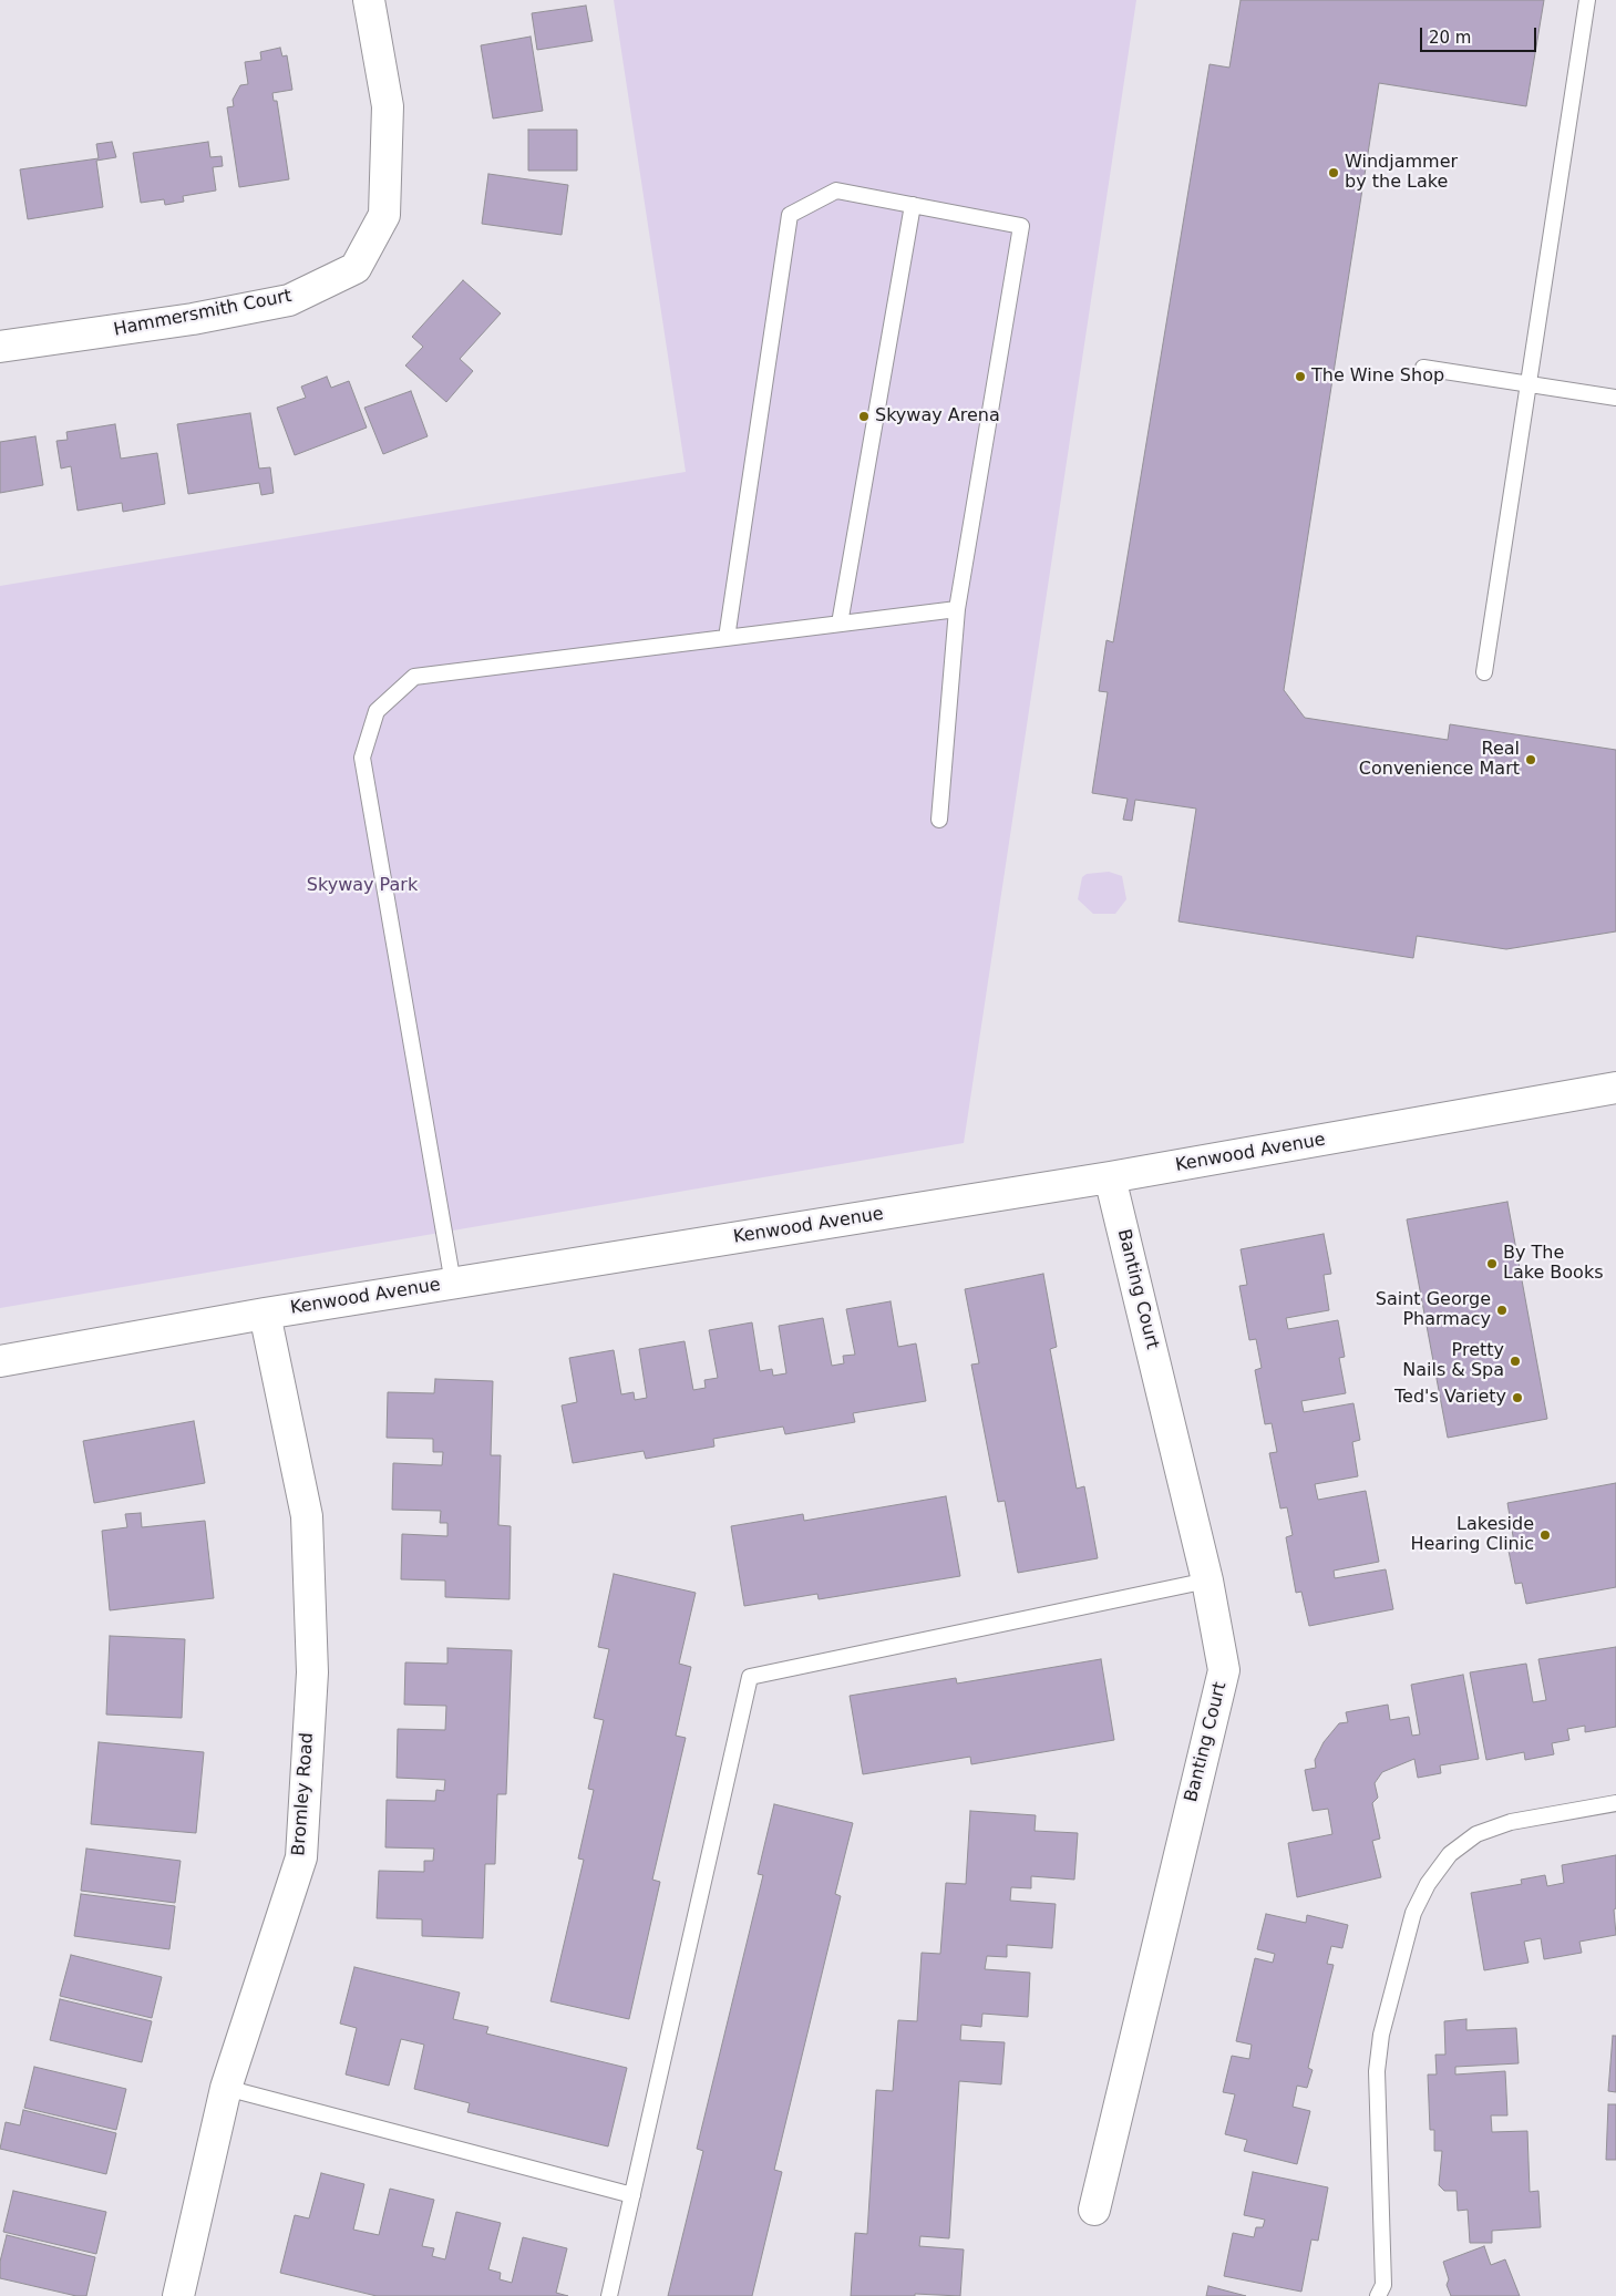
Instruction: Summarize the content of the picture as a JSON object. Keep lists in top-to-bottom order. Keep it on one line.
{"streets":{"street":["Hammersmith Court","Kenwood Avenue","Banting Court","Bromley Road"]},"crossings":[["Kenwood Avenue","Banting Court"],["Kenwood Avenue","Bromley Road"]],"parks":["Skyway Park"],"places":["Windjammer by the Lake","The Wine Shop","Skyway Arena","Real Convenience Mart","By The Lake Books","Saint George Pharmacy","Pretty Nails & Spa","Ted's Variety","Lakeside Hearing Clinic"],"scale_bar":"20 m"}
